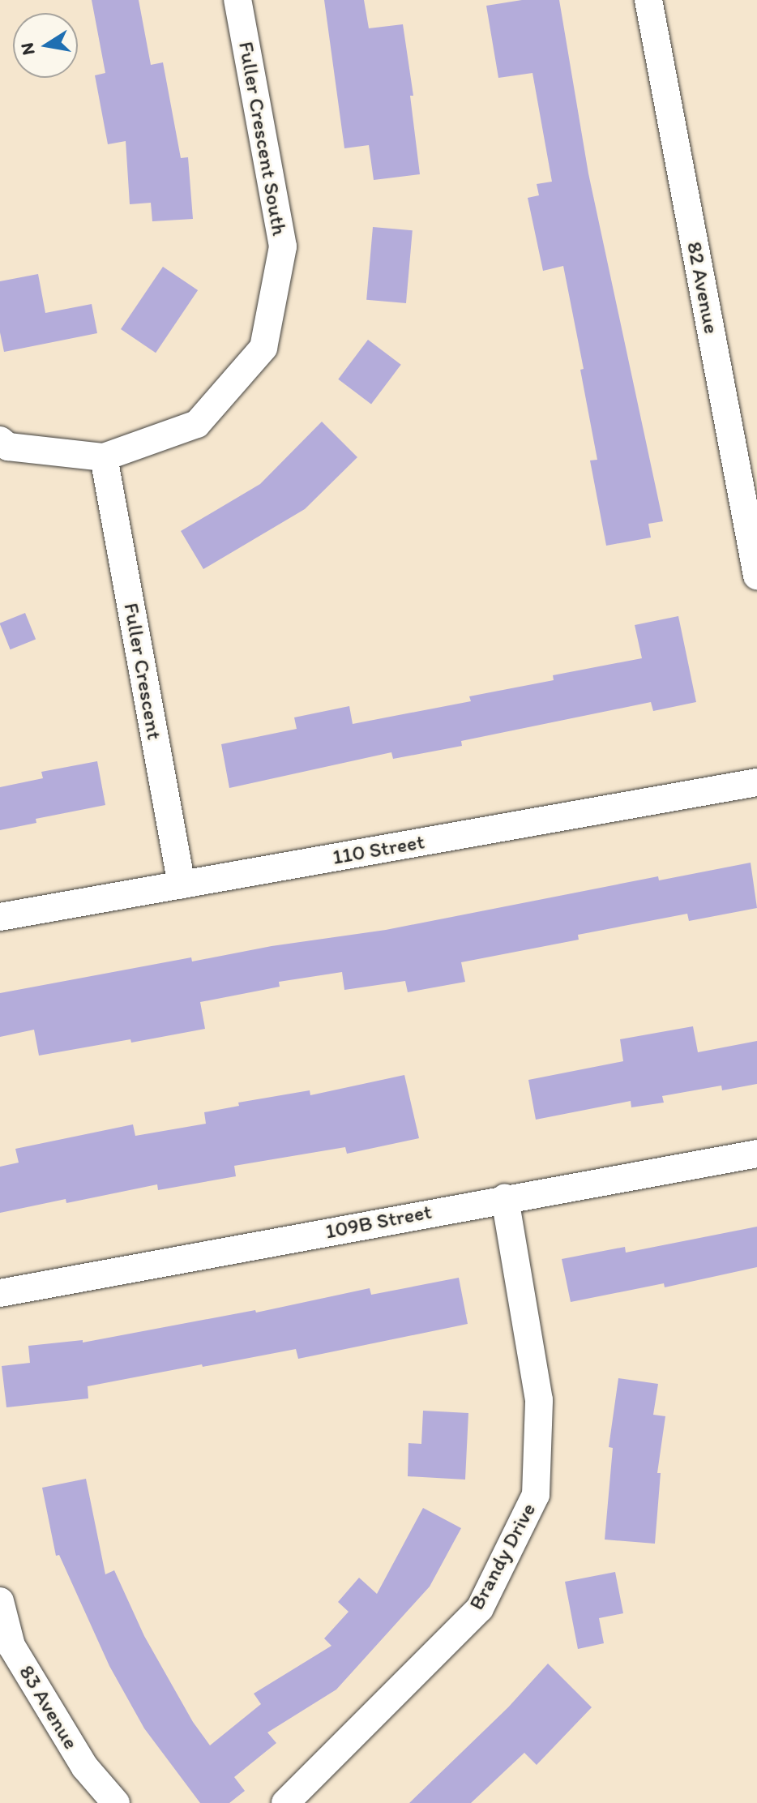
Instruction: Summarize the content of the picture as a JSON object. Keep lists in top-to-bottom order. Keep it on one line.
{"streets":{"street":["Fuller Crescent South","82 Avenue","Fuller Crescent","110 Street","109B Street","Brandy Drive","83 Avenue"]},"crossings":[["Fuller Crescent South","Fuller Crescent"],["Fuller Crescent","110 Street"],["109B Street","Brandy Drive"]],"north":"left"}
